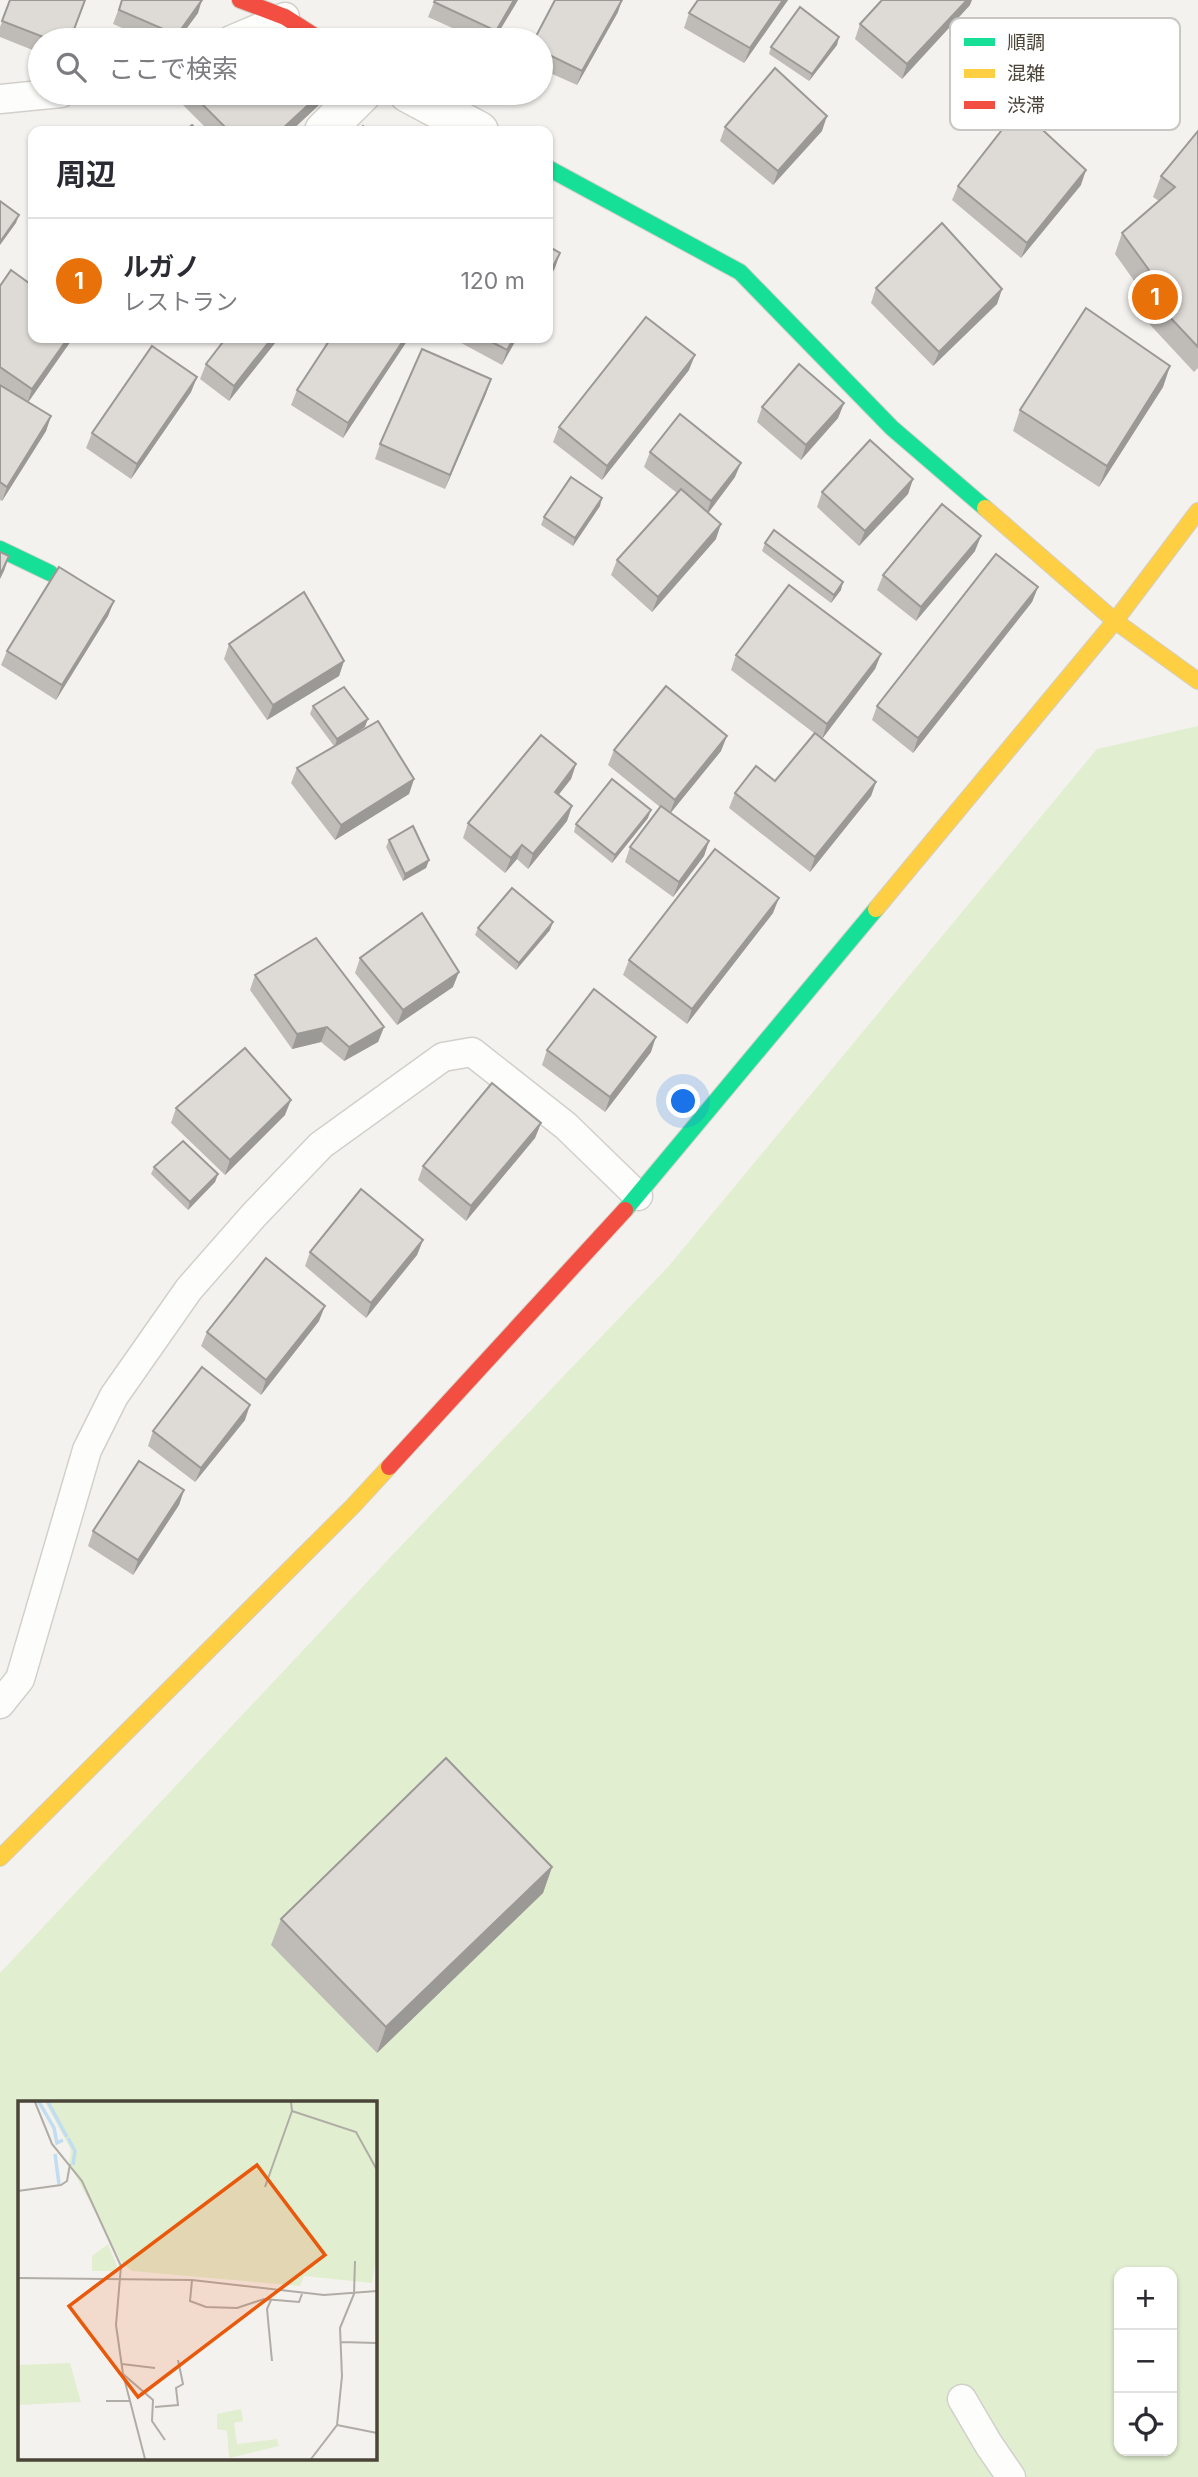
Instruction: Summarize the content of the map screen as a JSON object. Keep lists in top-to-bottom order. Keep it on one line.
{"legend":["順調","混雑","渋滞"],"page":{"search":"ここで検索","heading":"周辺","list":[{"mark":"1","name":"ルガノ","note":"レストラン","value":"120 m"}],"pins":"1","map_buttons":["+","−"]}}
